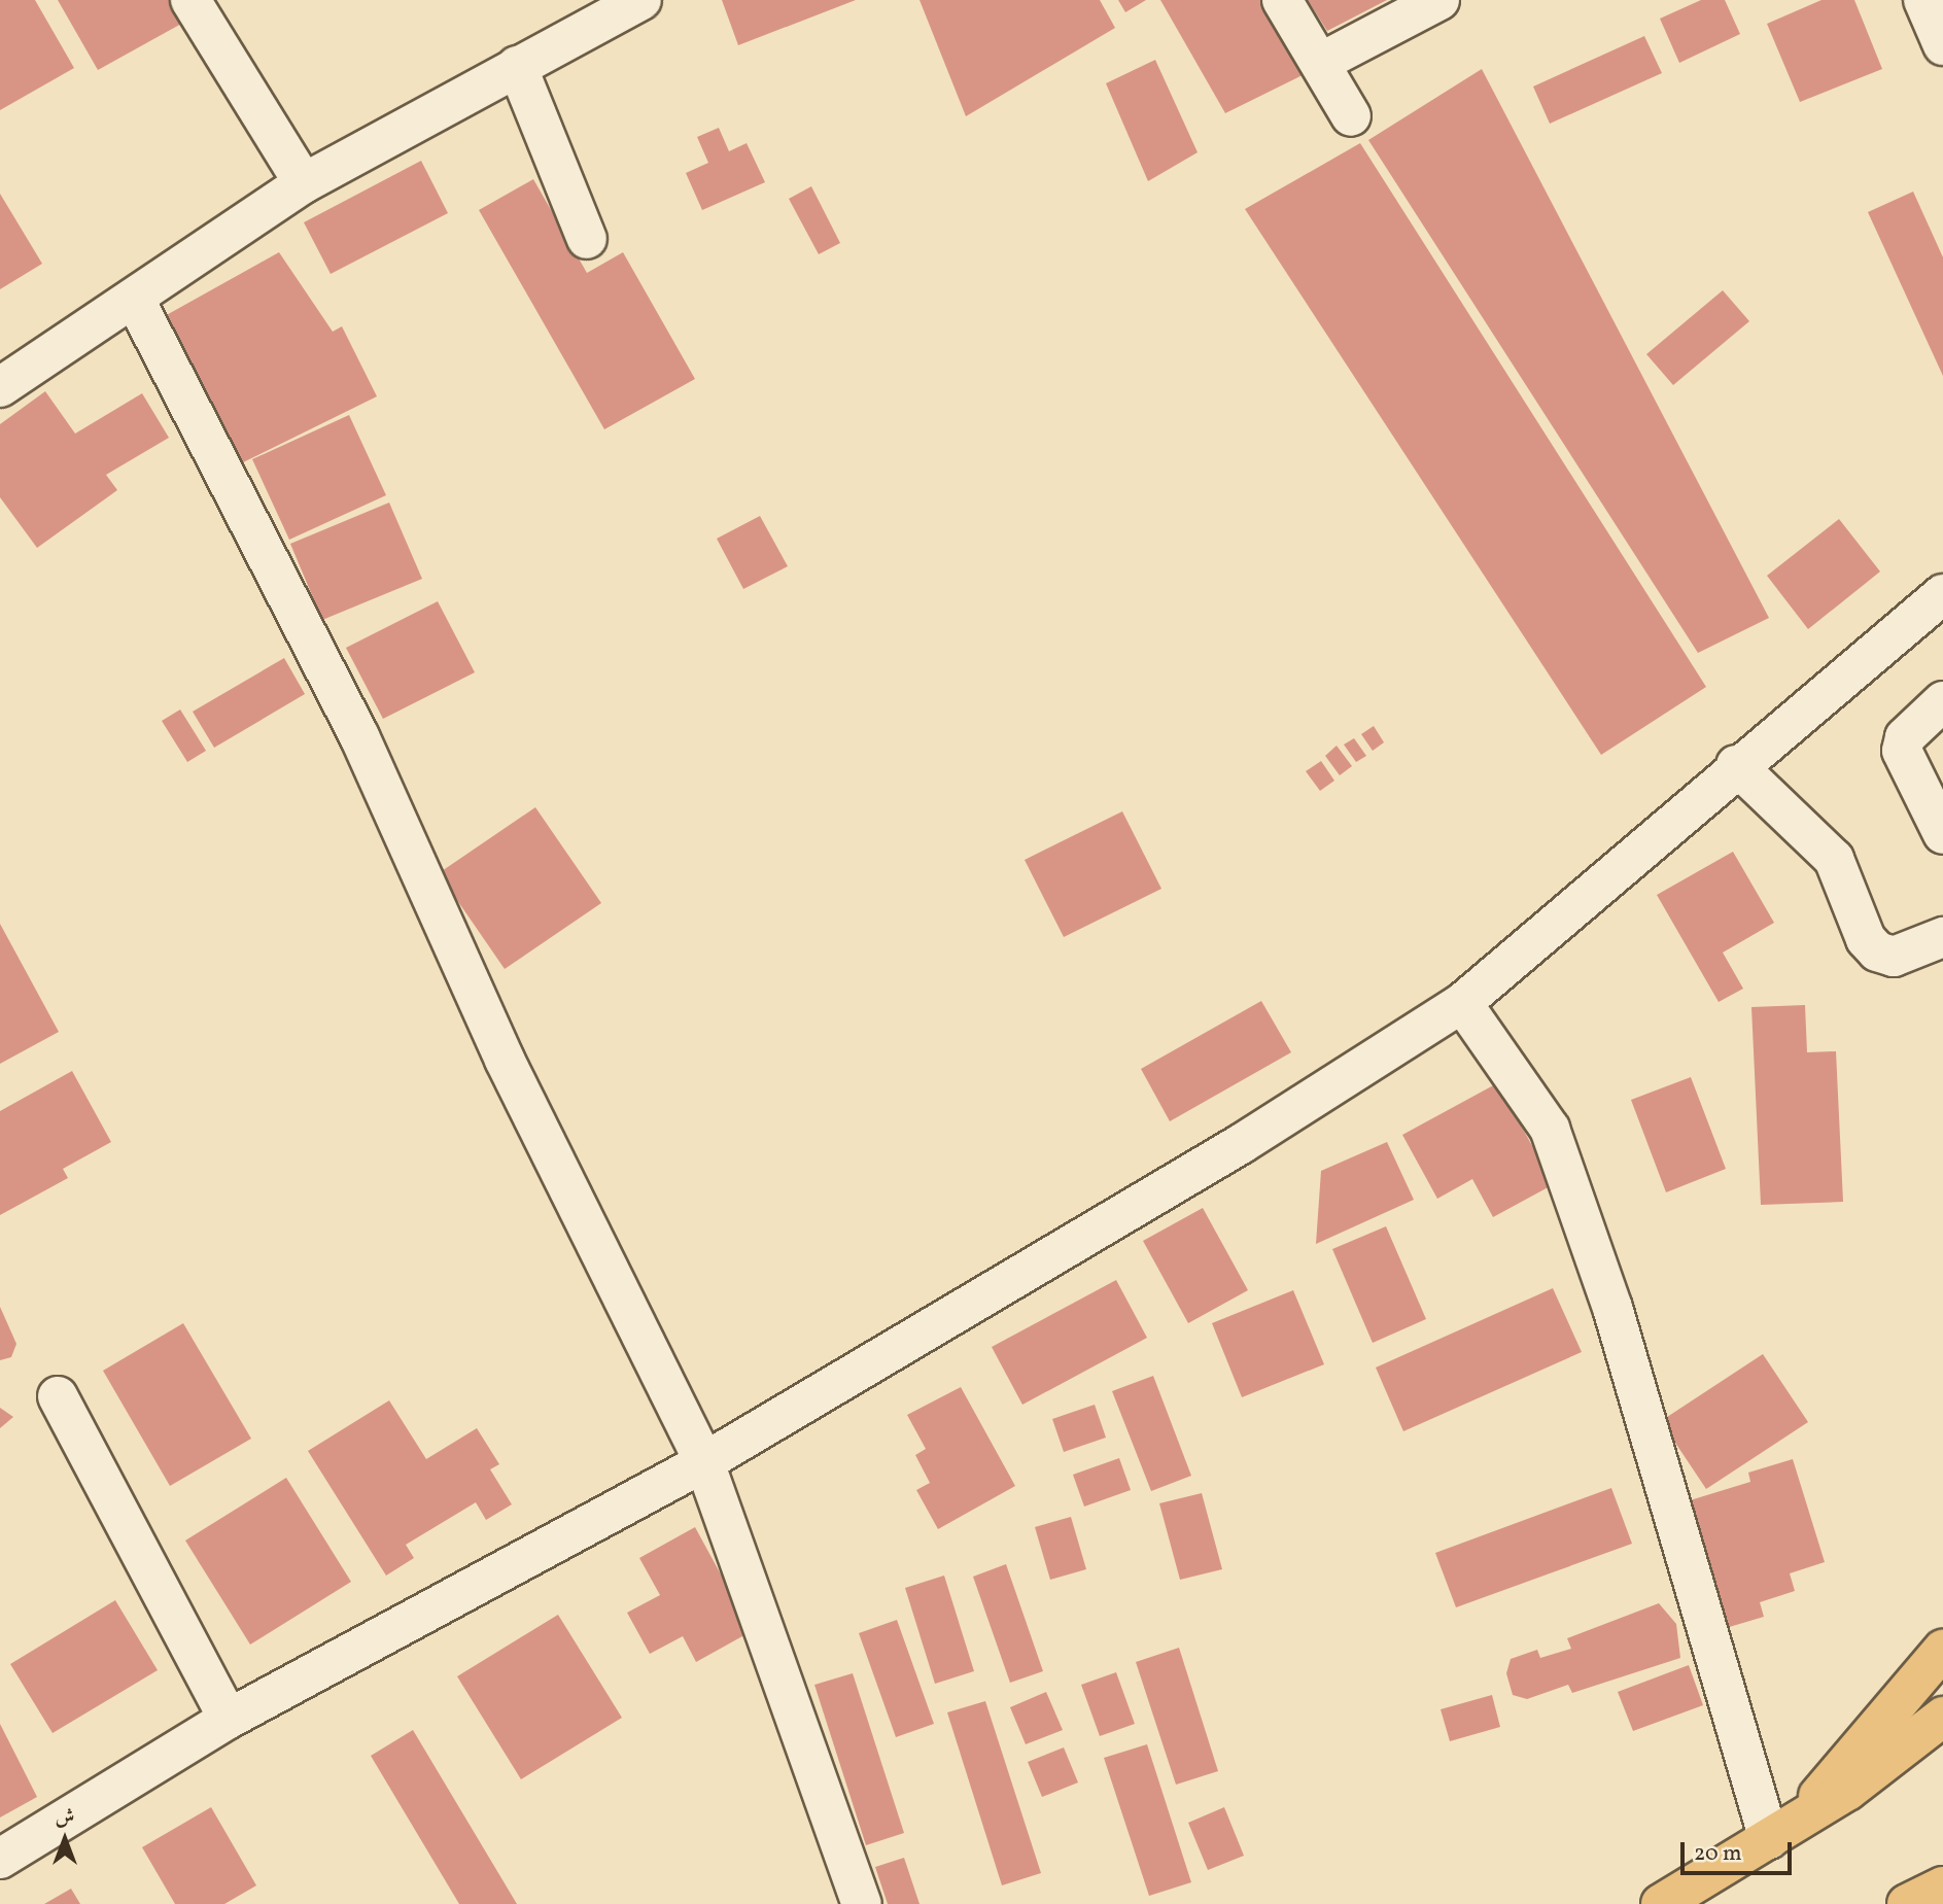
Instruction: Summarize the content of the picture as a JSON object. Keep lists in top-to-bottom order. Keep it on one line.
{"scale_bar":"20 m","north":"top"}
